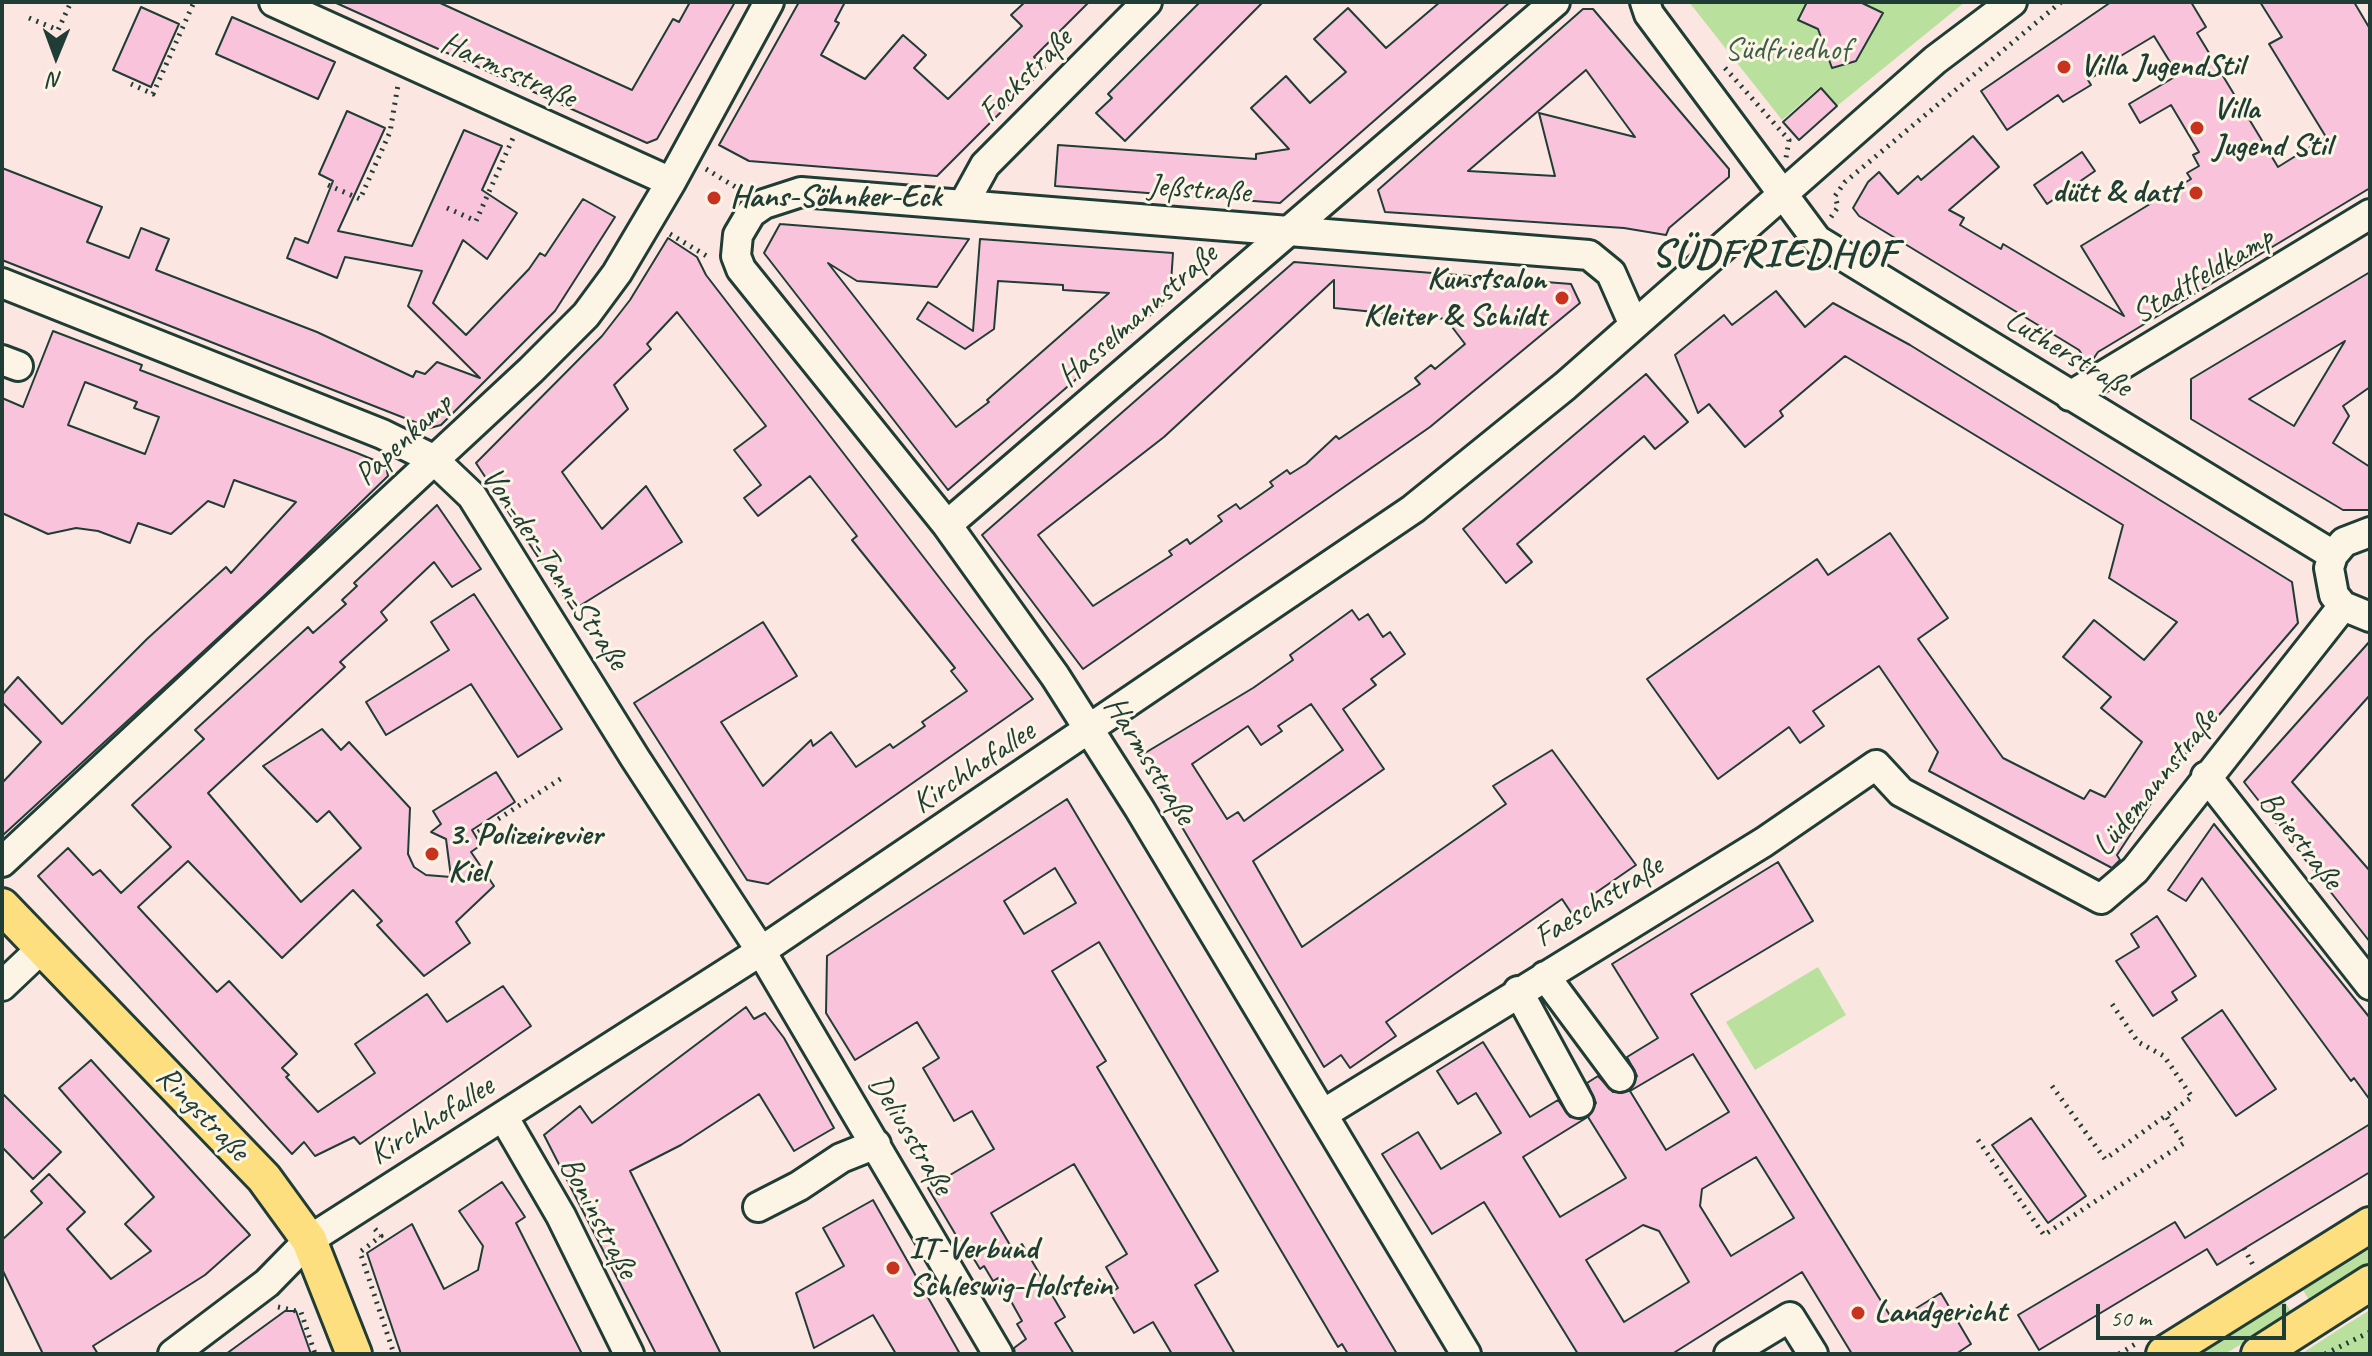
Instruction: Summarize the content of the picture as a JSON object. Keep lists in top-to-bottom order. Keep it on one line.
{"streets":{"main road":["Ringstraße"],"street":["Harmsstraße","Fockstraße","Jeßstraße","Stadtfeldkamp","Hasselmannstraße","Lutherstraße","Papenkamp","Von-der-Tann-Straße","Kirchhofallee","Lüdemannstraße","Boiestraße","Faeschstraße","Deliusstraße","Boninstraße"]},"crossings":[["Harmsstraße","Hasselmannstraße"],["Harmsstraße","Papenkamp"],["Harmsstraße","Kirchhofallee"],["Harmsstraße","Faeschstraße"],["Fockstraße","Jeßstraße"],["Jeßstraße","Hasselmannstraße"],["Jeßstraße","Kirchhofallee"],["Stadtfeldkamp","Lutherstraße"],["Lutherstraße","Kirchhofallee"],["Papenkamp","Von-der-Tann-Straße"],["Von-der-Tann-Straße","Kirchhofallee"],["Von-der-Tann-Straße","Deliusstraße"],["Kirchhofallee","Ringstraße"],["Kirchhofallee","Deliusstraße"],["Kirchhofallee","Boninstraße"],["Lüdemannstraße","Boiestraße"],["Lüdemannstraße","Faeschstraße"]],"districts":["SÜDFRIEDHOF"],"parks":["Südfriedhof"],"places":["Villa JugendStil","Villa Jugend Stil","dütt & datt","Hans-Söhnker-Eck","Kunstsalon Kleiter & Schildt","3. Polizeirevier Kiel","IT-Verbund Schleswig-Holstein","Landgericht"],"scale_bar":"50 m","north":"bottom"}
